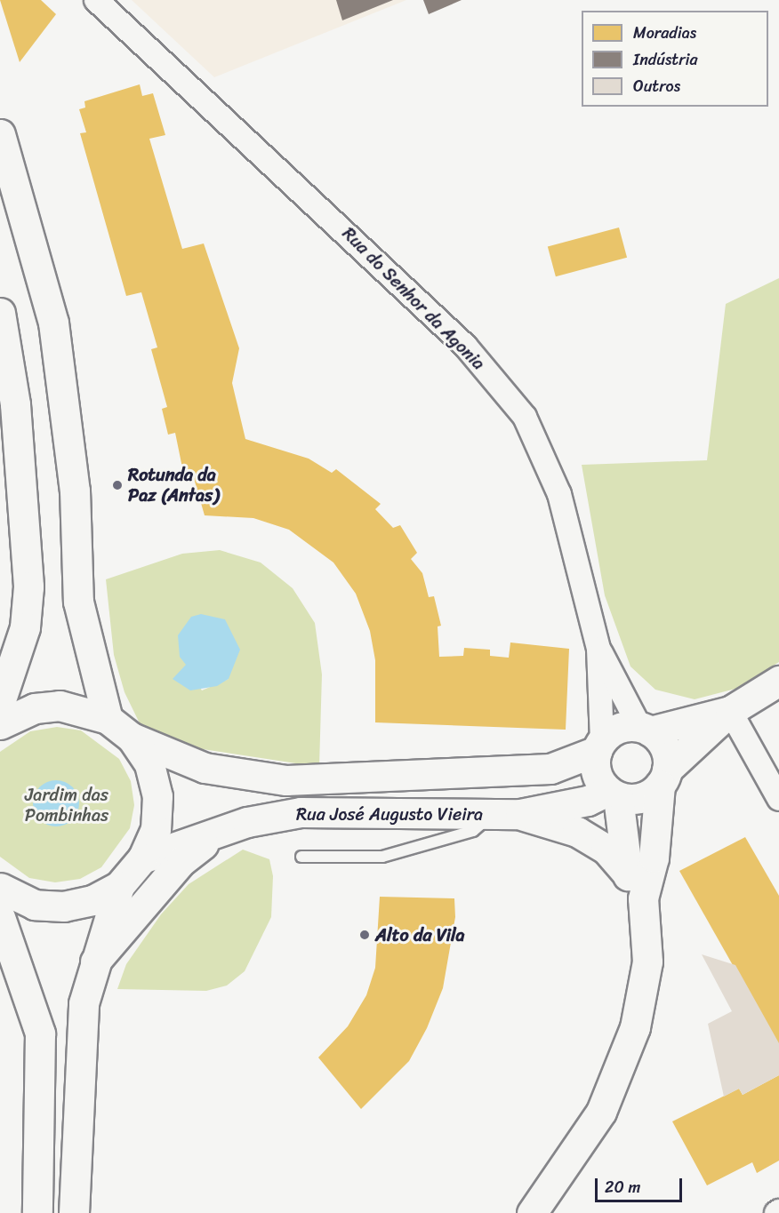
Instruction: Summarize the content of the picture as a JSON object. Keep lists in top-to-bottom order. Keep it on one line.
{"streets":{"main road":["Rua José Augusto Vieira"],"street":["Rua do Senhor da Agonia"]},"crossings":[["Rua do Senhor da Agonia","Rua José Augusto Vieira"]],"parks":["Jardim das Pombinhas"],"places":["Rotunda da Paz (Antas)","Alto da Vila"],"legend":["Moradias","Indústria","Outros"],"scale_bar":"20 m"}
